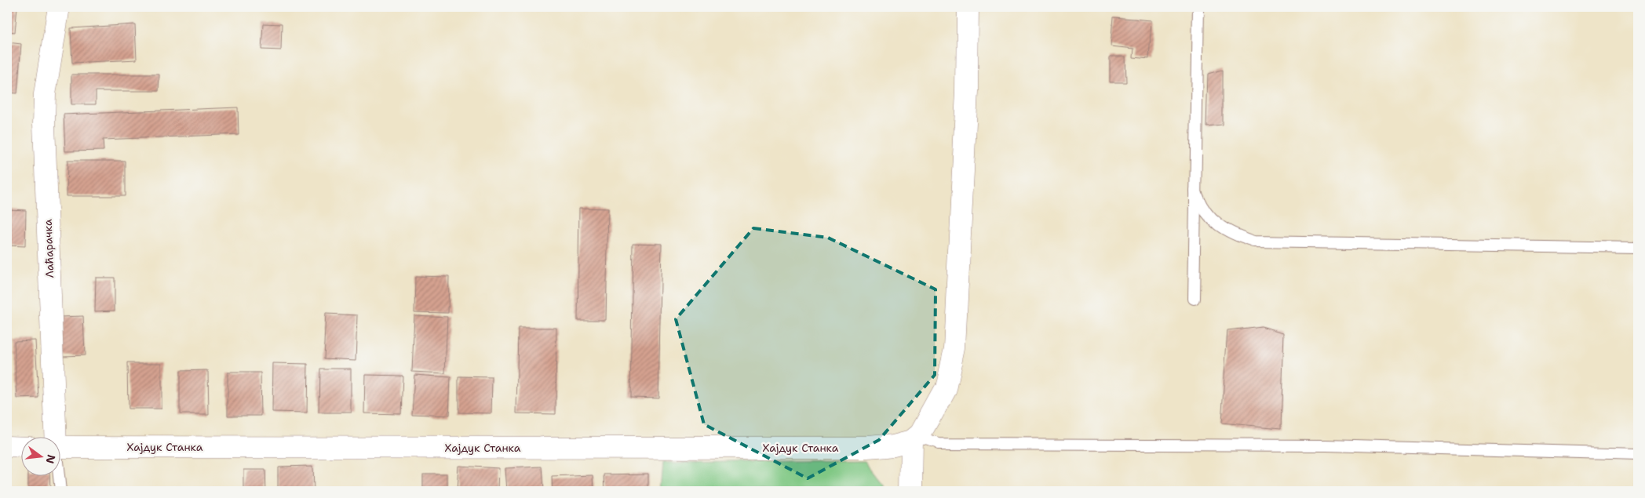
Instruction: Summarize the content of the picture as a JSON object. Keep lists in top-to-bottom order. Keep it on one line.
{"streets":{"street":["Лаћарачка","Хајдук Станка"]},"north":"right"}
